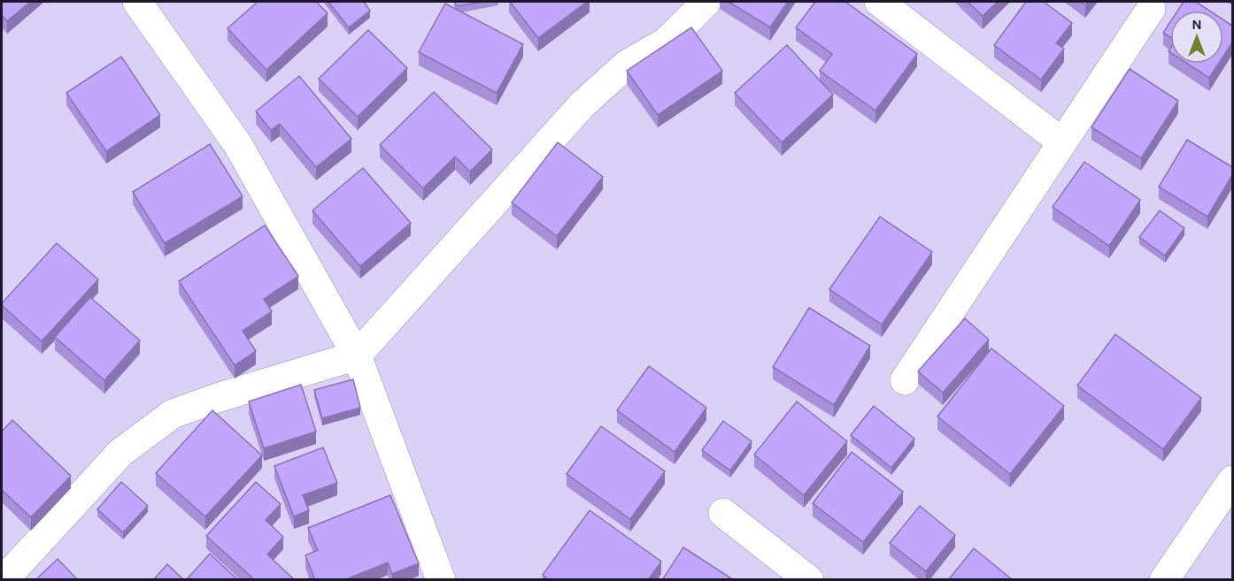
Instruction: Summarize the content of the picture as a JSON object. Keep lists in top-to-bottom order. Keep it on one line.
{"north":"top"}
